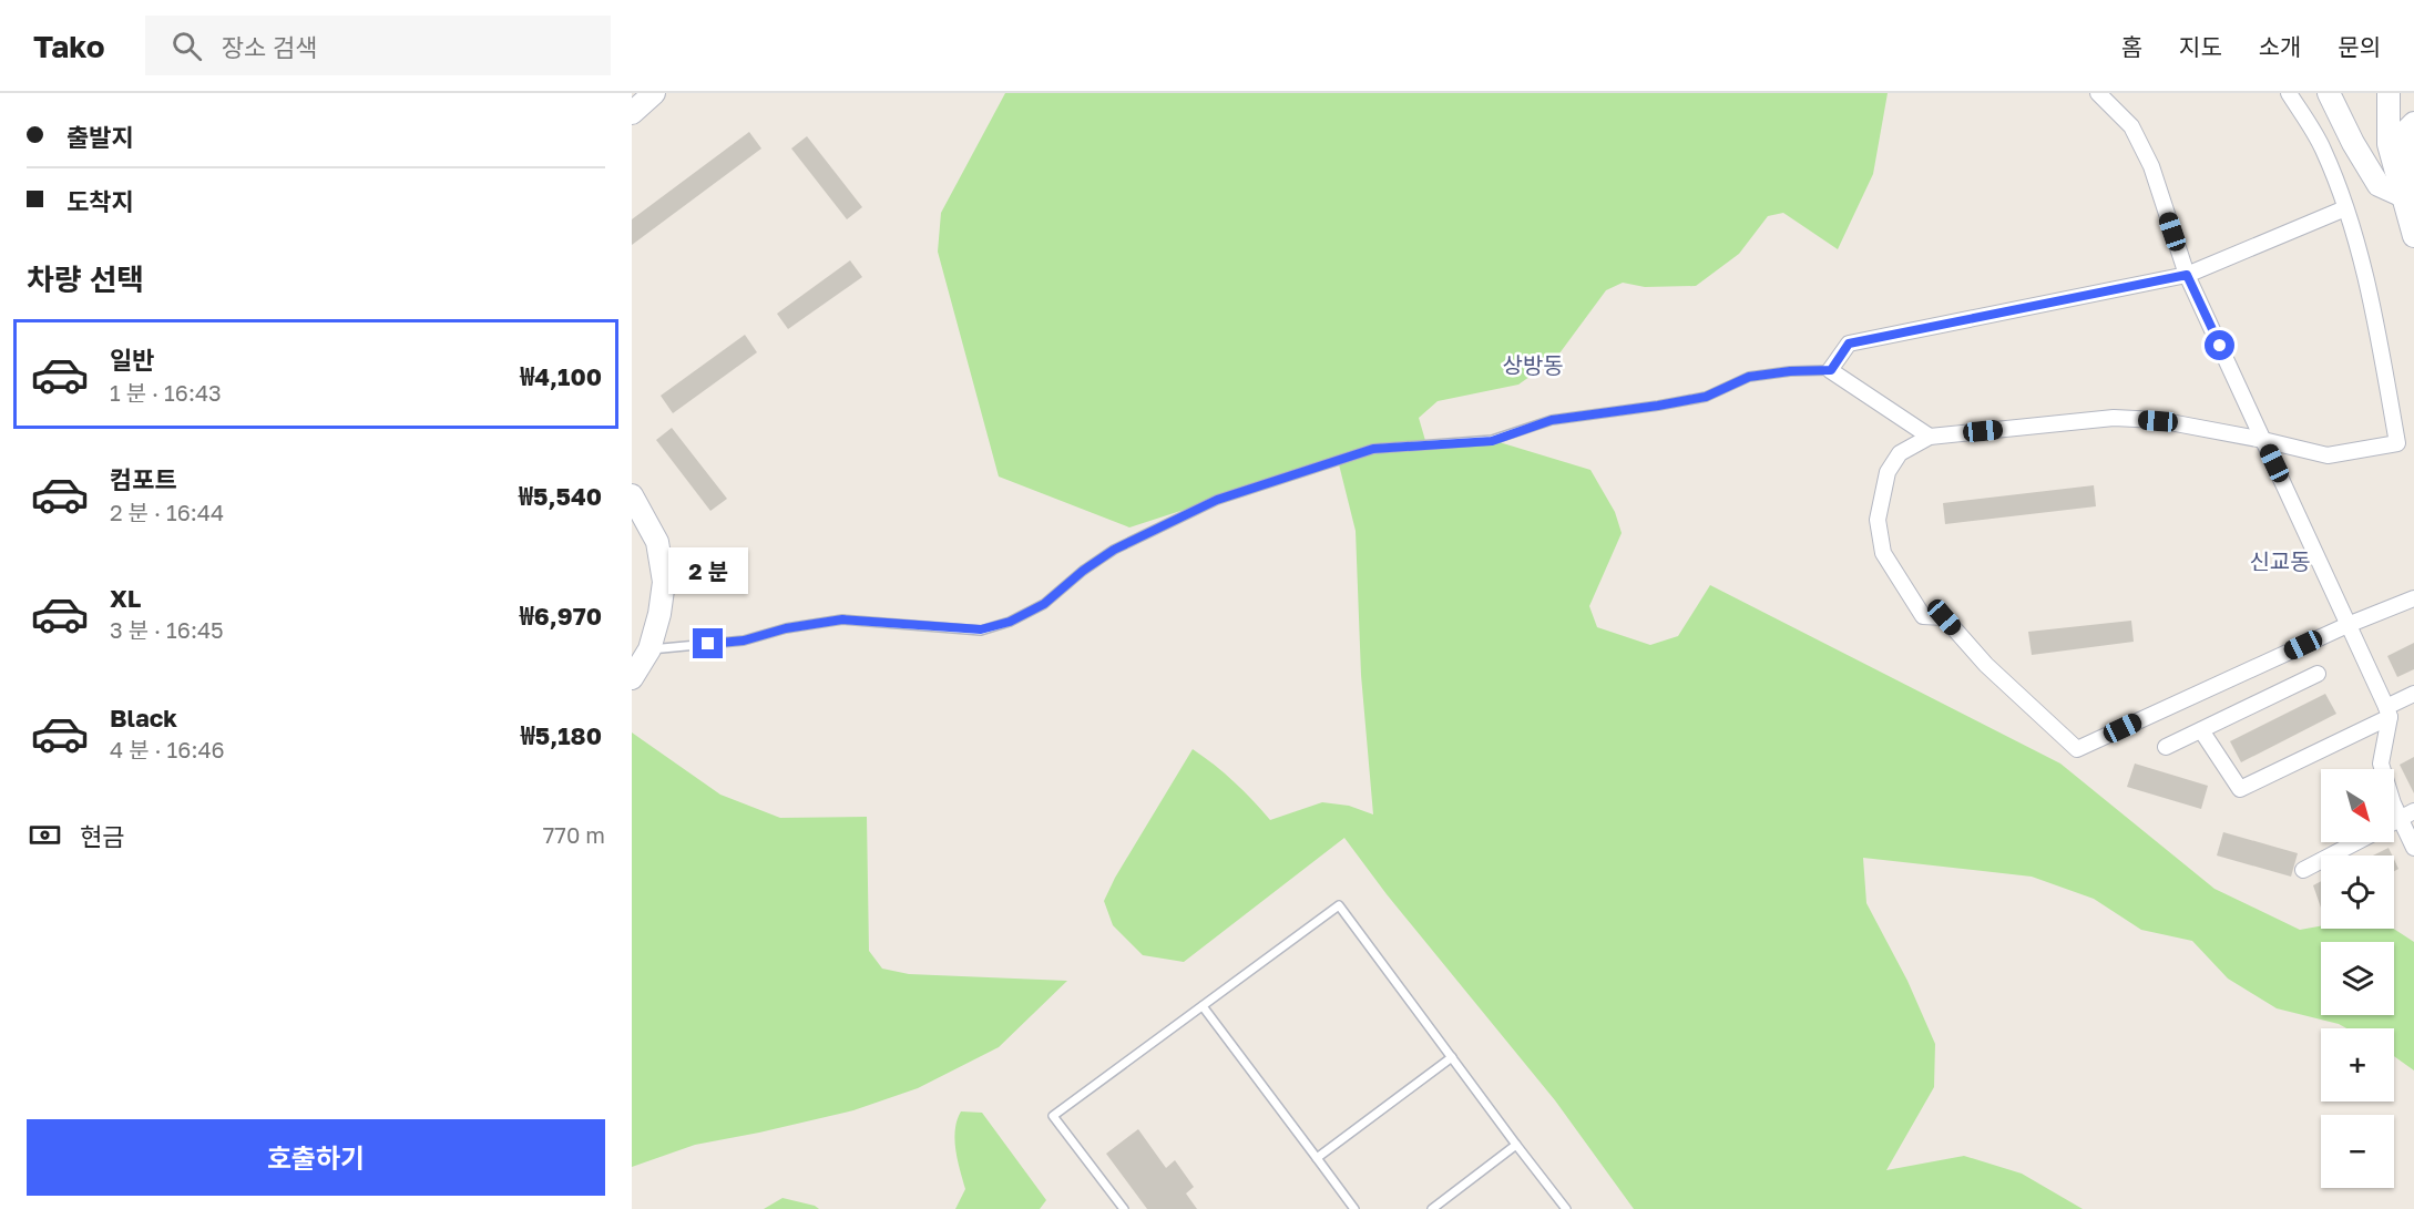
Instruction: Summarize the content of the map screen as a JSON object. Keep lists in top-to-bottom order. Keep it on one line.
{"districts":["상방동","신교동"],"north":"bottom right","page":{"header":"Tako","search":"장소 검색","nav":["홈","지도","소개","문의"],"banner":["출발지","도착지"],"heading":"차량 선택","list":[{"name":"일반","note":"1 분 · 16:43","value":"₩4,100"},{"name":"컴포트","note":"2 분 · 16:44","value":"₩5,540"},{"name":"XL","note":"3 분 · 16:45","value":"₩6,970"},{"name":"Black","note":"4 분 · 16:46","value":"₩5,180"}],"bubble":"2 분","map_buttons":["+","−"],"pay":["현금","770 m"],"buttons":"호출하기"}}
